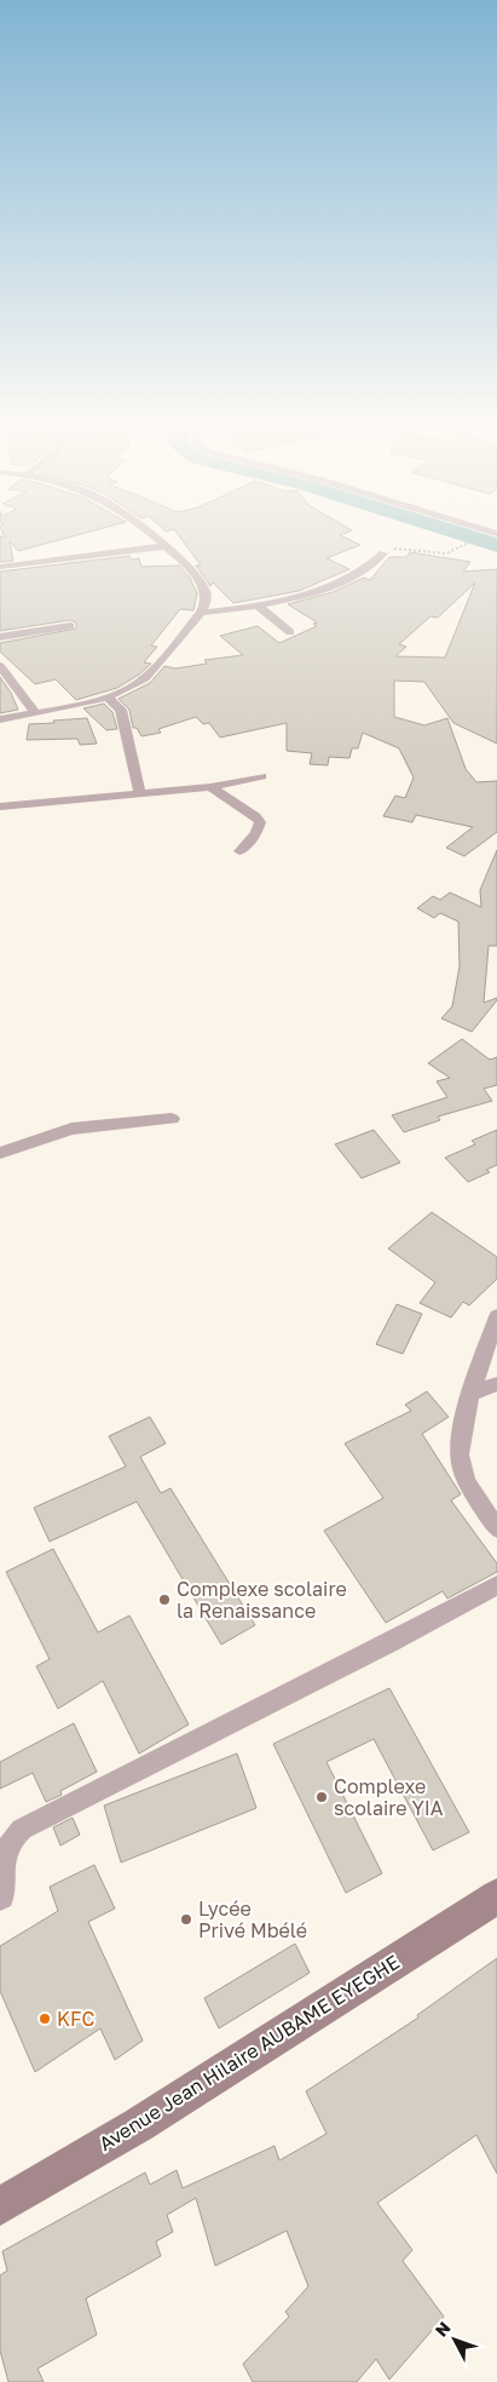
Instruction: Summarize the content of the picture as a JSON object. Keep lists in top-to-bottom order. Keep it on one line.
{"streets":{"main road":["Avenue Jean Hilaire AUBAME EYEGHE"]},"places":["Complexe scolaire la Renaissance","Complexe scolaire YIA","Lycée Privé Mbélé","KFC"],"north":"top left"}
